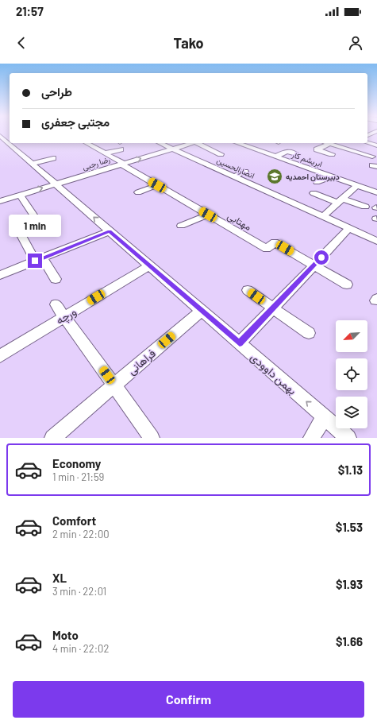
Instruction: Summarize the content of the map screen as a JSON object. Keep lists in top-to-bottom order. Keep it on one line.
{"streets":{"street":["ابریشم کار","رضا رجبی","انصارالحسین","مهتابی","ورچه","فراهانی","بهمن داوودی"]},"crossings":[["رضا رجبی","انصارالحسین"],["رضا رجبی","مهتابی"],["رضا رجبی","بهمن داوودی"],["ورچه","بهمن داوودی"],["فراهانی","بهمن داوودی"]],"places":{"school or university":["دبیرستان احمدیه"]},"north":"bottom left","page":{"status":"21:57","header":"Tako","banner":["طراحی","مجتبی جعفری"],"bubble":"1 min","list":[{"name":"Economy","note":"1 min · 21:59","value":"$1.13"},{"name":"Comfort","note":"2 min · 22:00","value":"$1.53"},{"name":"XL","note":"3 min · 22:01","value":"$1.93"},{"name":"Moto","note":"4 min · 22:02","value":"$1.66"}],"buttons":"Confirm"}}
